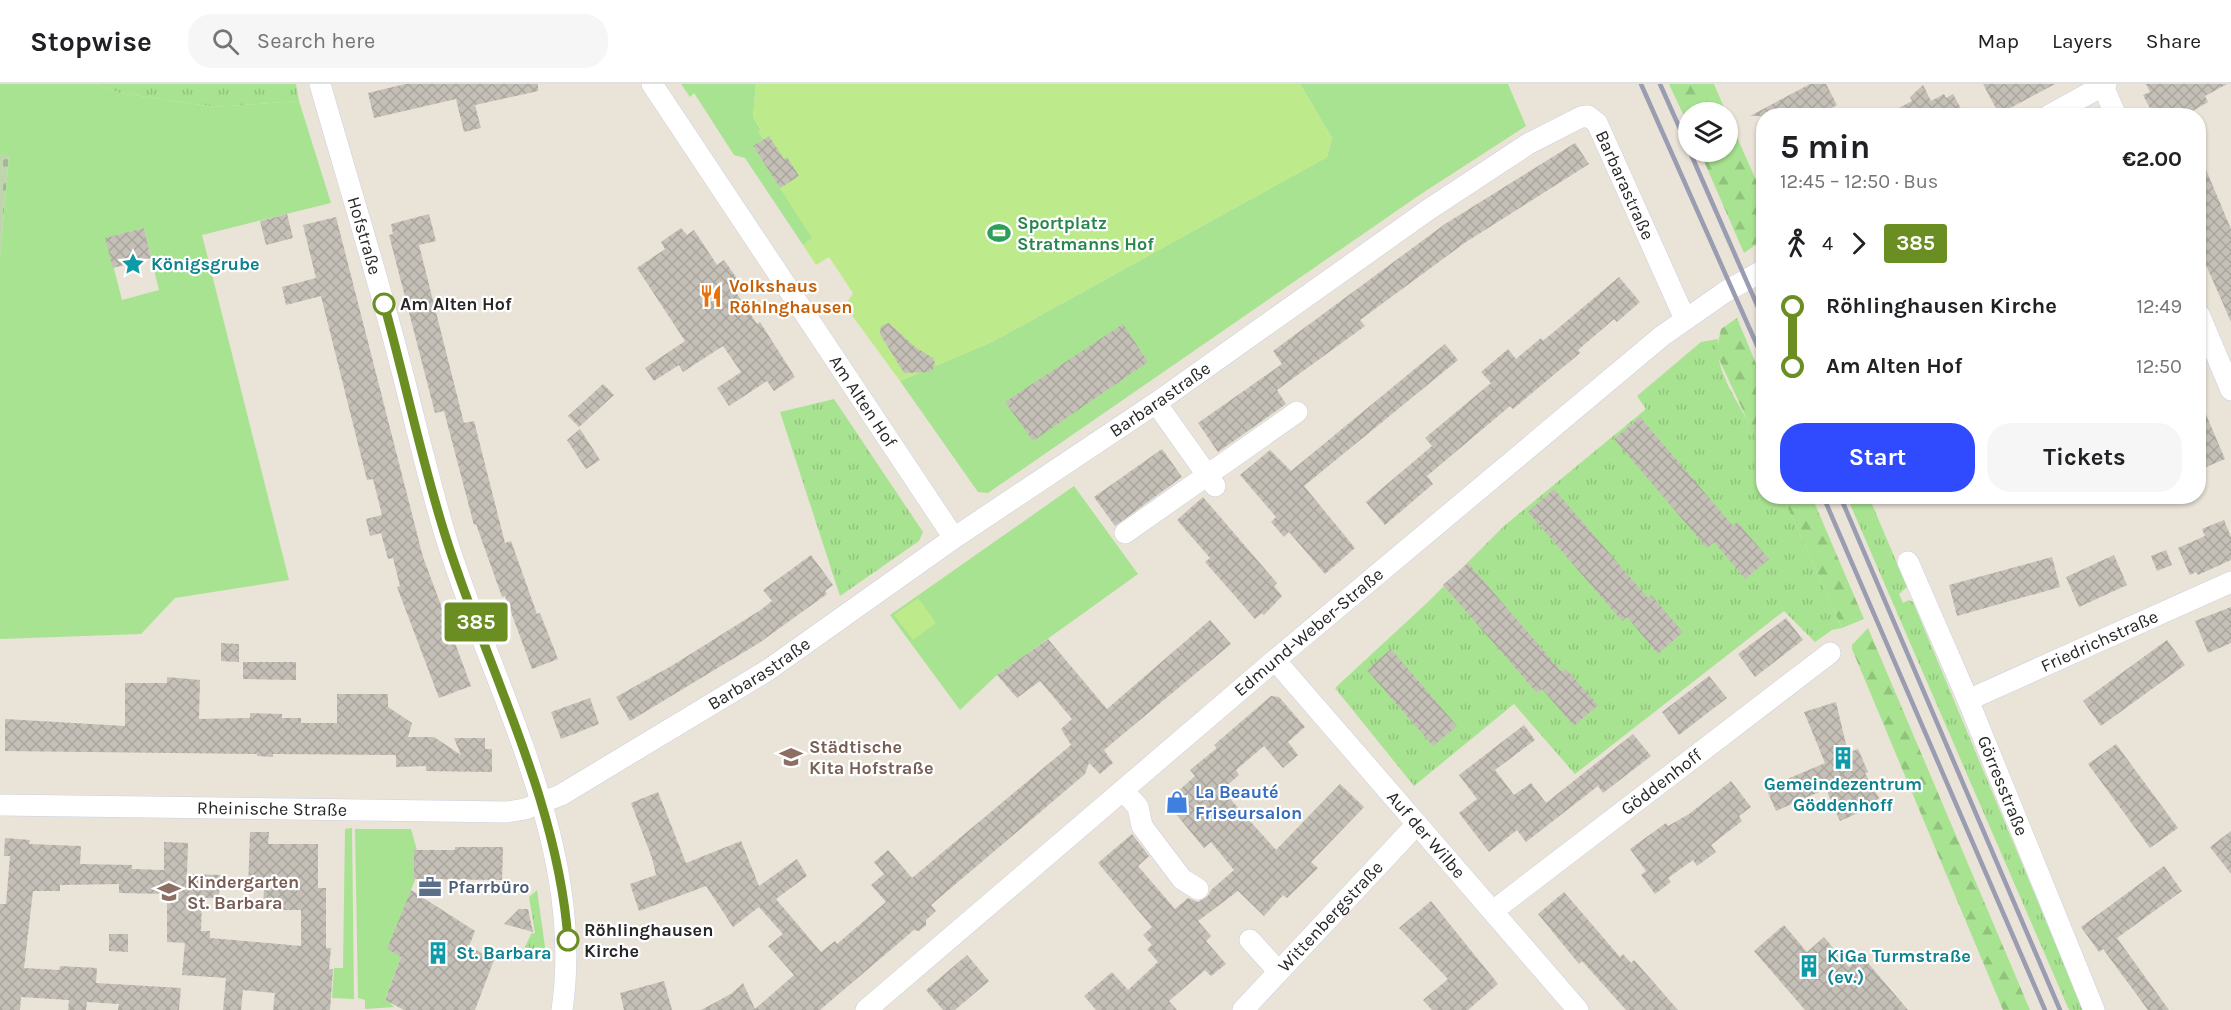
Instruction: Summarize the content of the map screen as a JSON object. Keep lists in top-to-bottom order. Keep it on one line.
{"streets":{"street":["Barbarastraße","Hofstraße","Am Alten Hof","Edmund-Weber-Straße","Friedrichstraße","Göddenhoff","Görresstraße","Rheinische Straße","Auf der Wilbe","Wittenbergstraße"]},"crossings":[["Barbarastraße","Hofstraße"],["Barbarastraße","Am Alten Hof"],["Barbarastraße","Edmund-Weber-Straße"],["Barbarastraße","Rheinische Straße"],["Hofstraße","Rheinische Straße"],["Edmund-Weber-Straße","Auf der Wilbe"],["Friedrichstraße","Görresstraße"],["Göddenhoff","Auf der Wilbe"],["Auf der Wilbe","Wittenbergstraße"]],"places":{"sports":["Sportplatz Stratmanns Hof"],"place":["Königsgrube"],"restaurant":["Volkshaus Röhlnghausen"],"other":["Am Alten Hof","Röhlinghausen Kirche"],"school or university":["Städtische Kita Hofstraße","Kindergarten St. Barbara"],"building":["Gemeindezentrum Göddenhoff","St. Barbara","KiGa Turmstraße (ev.)"],"shop":["La Beauté Friseursalon"],"office":["Pfarrbüro"]},"lines":["bus line 385"],"page":{"header":"Stopwise","search":"Search here","nav":["Map","Layers","Share"],"on_map":"385","heading":["5 min","12:45 – 12:50 · Bus","€2.00"],"legs":["4","385"],"list":[{"name":"Röhlinghausen Kirche","value":"12:49"},{"name":"Am Alten Hof","value":"12:50"}],"buttons":["Start","Tickets"]}}
